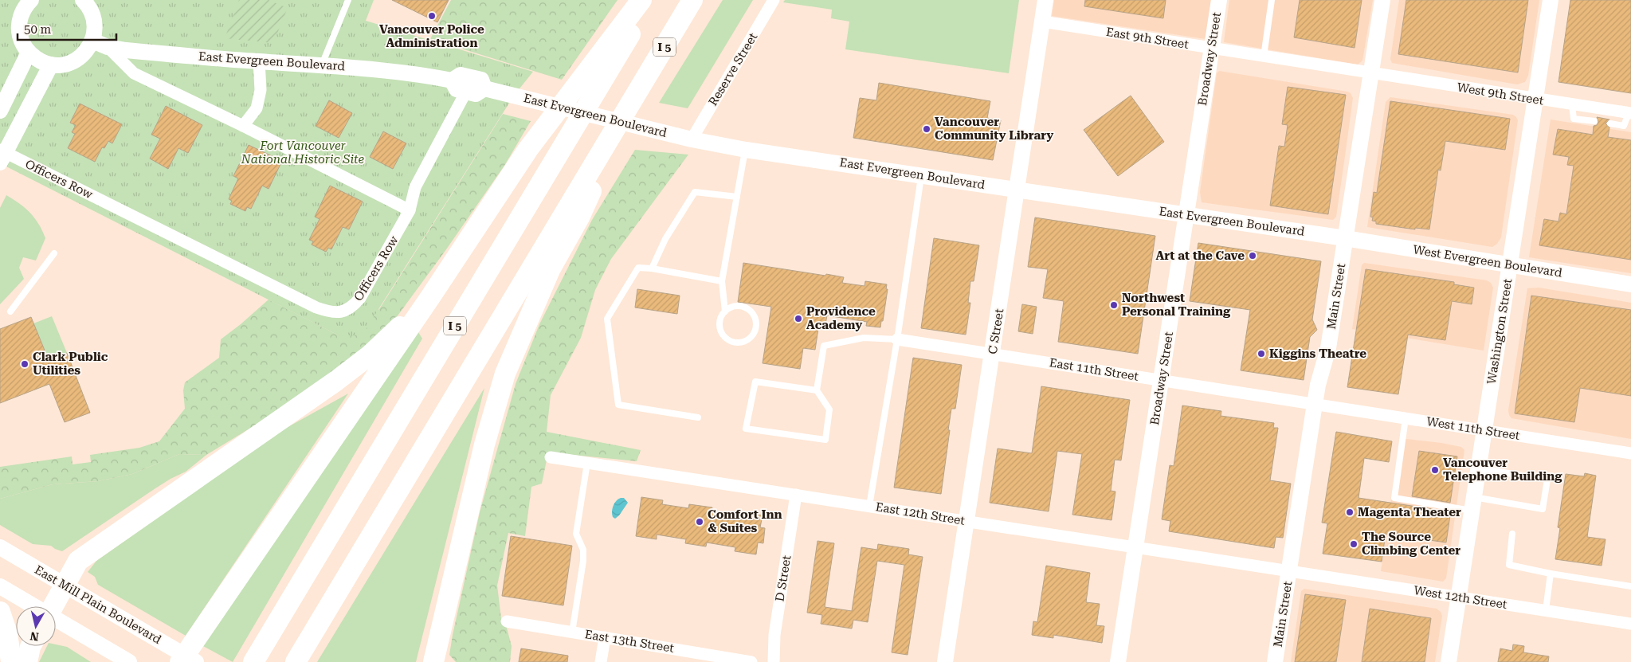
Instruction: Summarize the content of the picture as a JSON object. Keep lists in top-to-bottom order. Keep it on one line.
{"streets":{"highway":["I 5"],"street":["East 9th Street","Broadway Street","East Evergreen Boulevard","Reserve Street","West 9th Street","Officers Row","West Evergreen Boulevard","Main Street","C Street","Washington Street","East 11th Street","West 11th Street","East 12th Street","D Street","West 12th Street","East Mill Plain Boulevard","East 13th Street"]},"crossings":[["East 9th Street","Broadway Street"],["East 9th Street","West 9th Street"],["East 9th Street","Main Street"],["East 9th Street","C Street"],["Broadway Street","East Evergreen Boulevard"],["Broadway Street","East 11th Street"],["Broadway Street","East 12th Street"],["East Evergreen Boulevard","Reserve Street"],["East Evergreen Boulevard","Officers Row"],["East Evergreen Boulevard","West Evergreen Boulevard"],["East Evergreen Boulevard","Main Street"],["East Evergreen Boulevard","C Street"],["West 9th Street","Main Street"],["West 9th Street","Washington Street"],["West Evergreen Boulevard","Main Street"],["West Evergreen Boulevard","Washington Street"],["Main Street","East 11th Street"],["Main Street","West 11th Street"],["Main Street","East 12th Street"],["Main Street","West 12th Street"],["C Street","East 11th Street"],["C Street","East 12th Street"],["Washington Street","West 11th Street"],["Washington Street","West 12th Street"],["East 11th Street","West 11th Street"],["East 12th Street","D Street"],["East 12th Street","West 12th Street"]],"parks":["Fort Vancouver National Historic Site"],"places":["Vancouver Police Administration","Vancouver Community Library","Art at the Cave","Northwest Personal Training","Providence Academy","Kiggins Theatre","Clark Public Utilities","Vancouver Telephone Building","Magenta Theater","Comfort Inn & Suites","The Source Climbing Center"],"scale_bar":"50 m","north":"bottom"}
